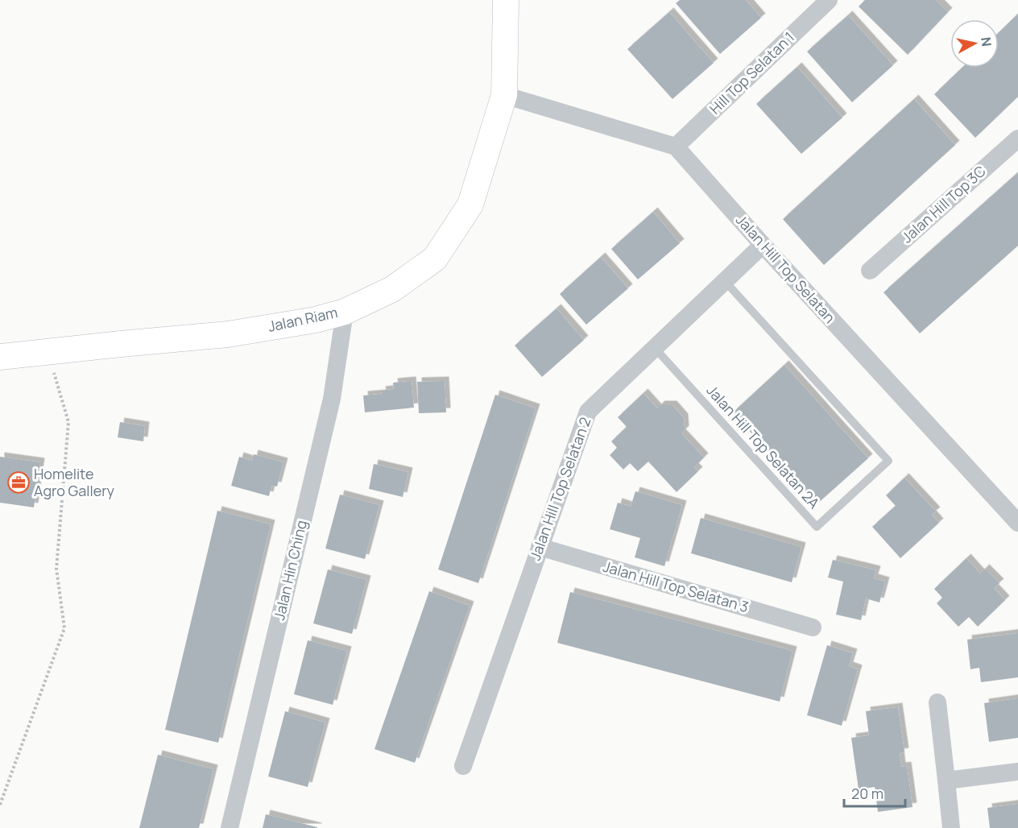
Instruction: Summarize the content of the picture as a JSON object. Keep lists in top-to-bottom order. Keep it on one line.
{"streets":{"main road":["Jalan Riam"],"street":["Hill Top Selatan 1","Jalan Hill Top 3C","Jalan Hill Top Selatan","Jalan Hill Top Selatan 2","Jalan Hin Ching","Jalan Hill Top Selatan 3"],"lane":["Jalan Hill Top Selatan 2A"]},"crossings":[["Hill Top Selatan 1","Jalan Hill Top Selatan"],["Jalan Hill Top Selatan","Jalan Hill Top Selatan 2"],["Jalan Riam","Jalan Hin Ching"],["Jalan Hill Top Selatan 2A","Jalan Hill Top Selatan 2"],["Jalan Hill Top Selatan 2","Jalan Hill Top Selatan 3"]],"places":{"office":["Homelite Agro Gallery"]},"scale_bar":"20 m","north":"right"}
